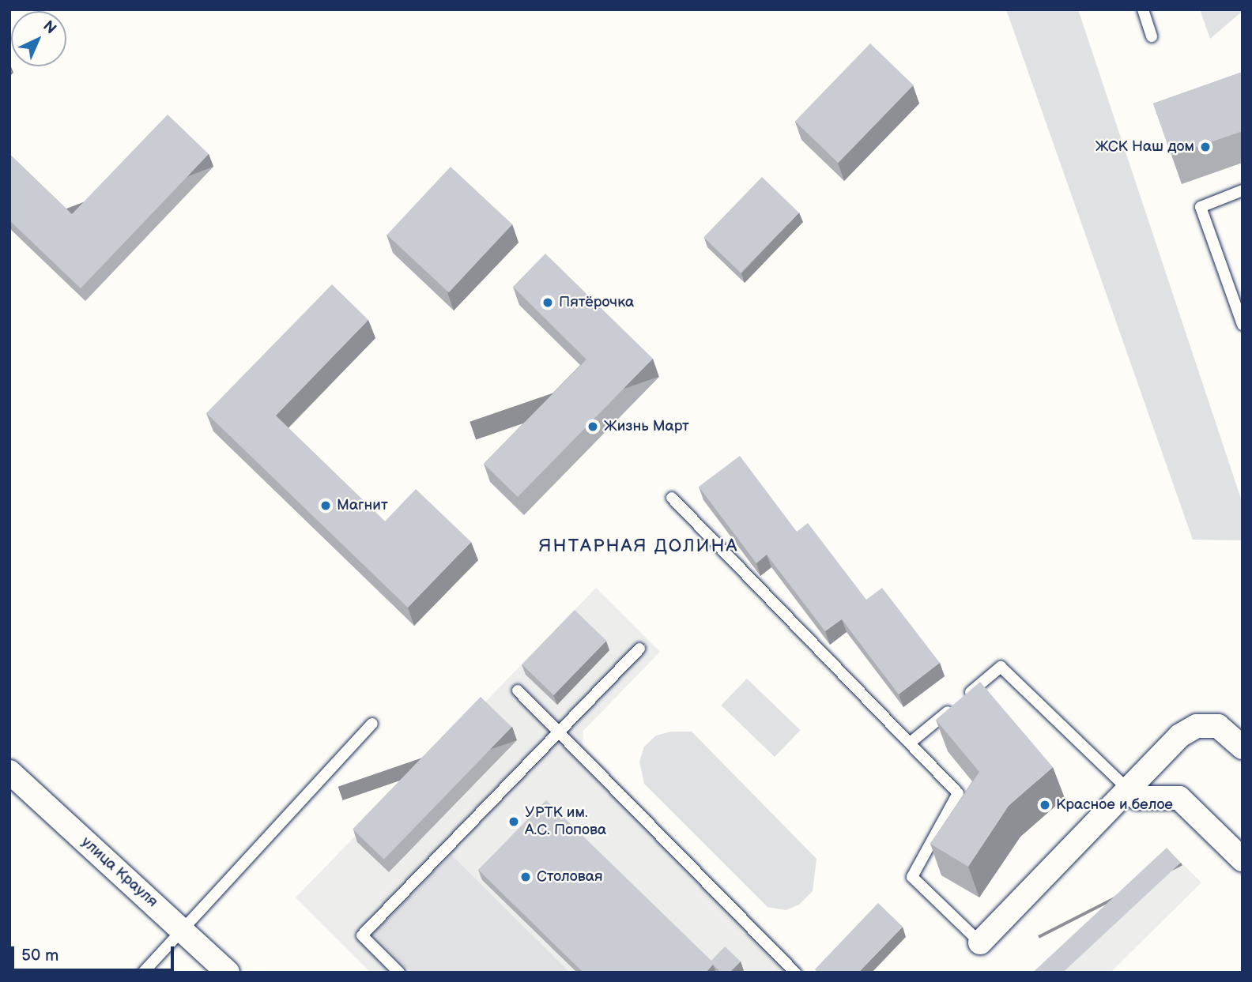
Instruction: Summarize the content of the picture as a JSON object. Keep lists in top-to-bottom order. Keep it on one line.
{"streets":{"street":["улица Крауля"]},"districts":["ЯНТАРНАЯ ДОЛИНА"],"places":["ЖСК Наш дом","Пятёрочка","Жизнь Март","Магнит","Красное и белое","УРТК им. А.С. Попова","Столовая"],"scale_bar":"50 m","north":"top right"}
